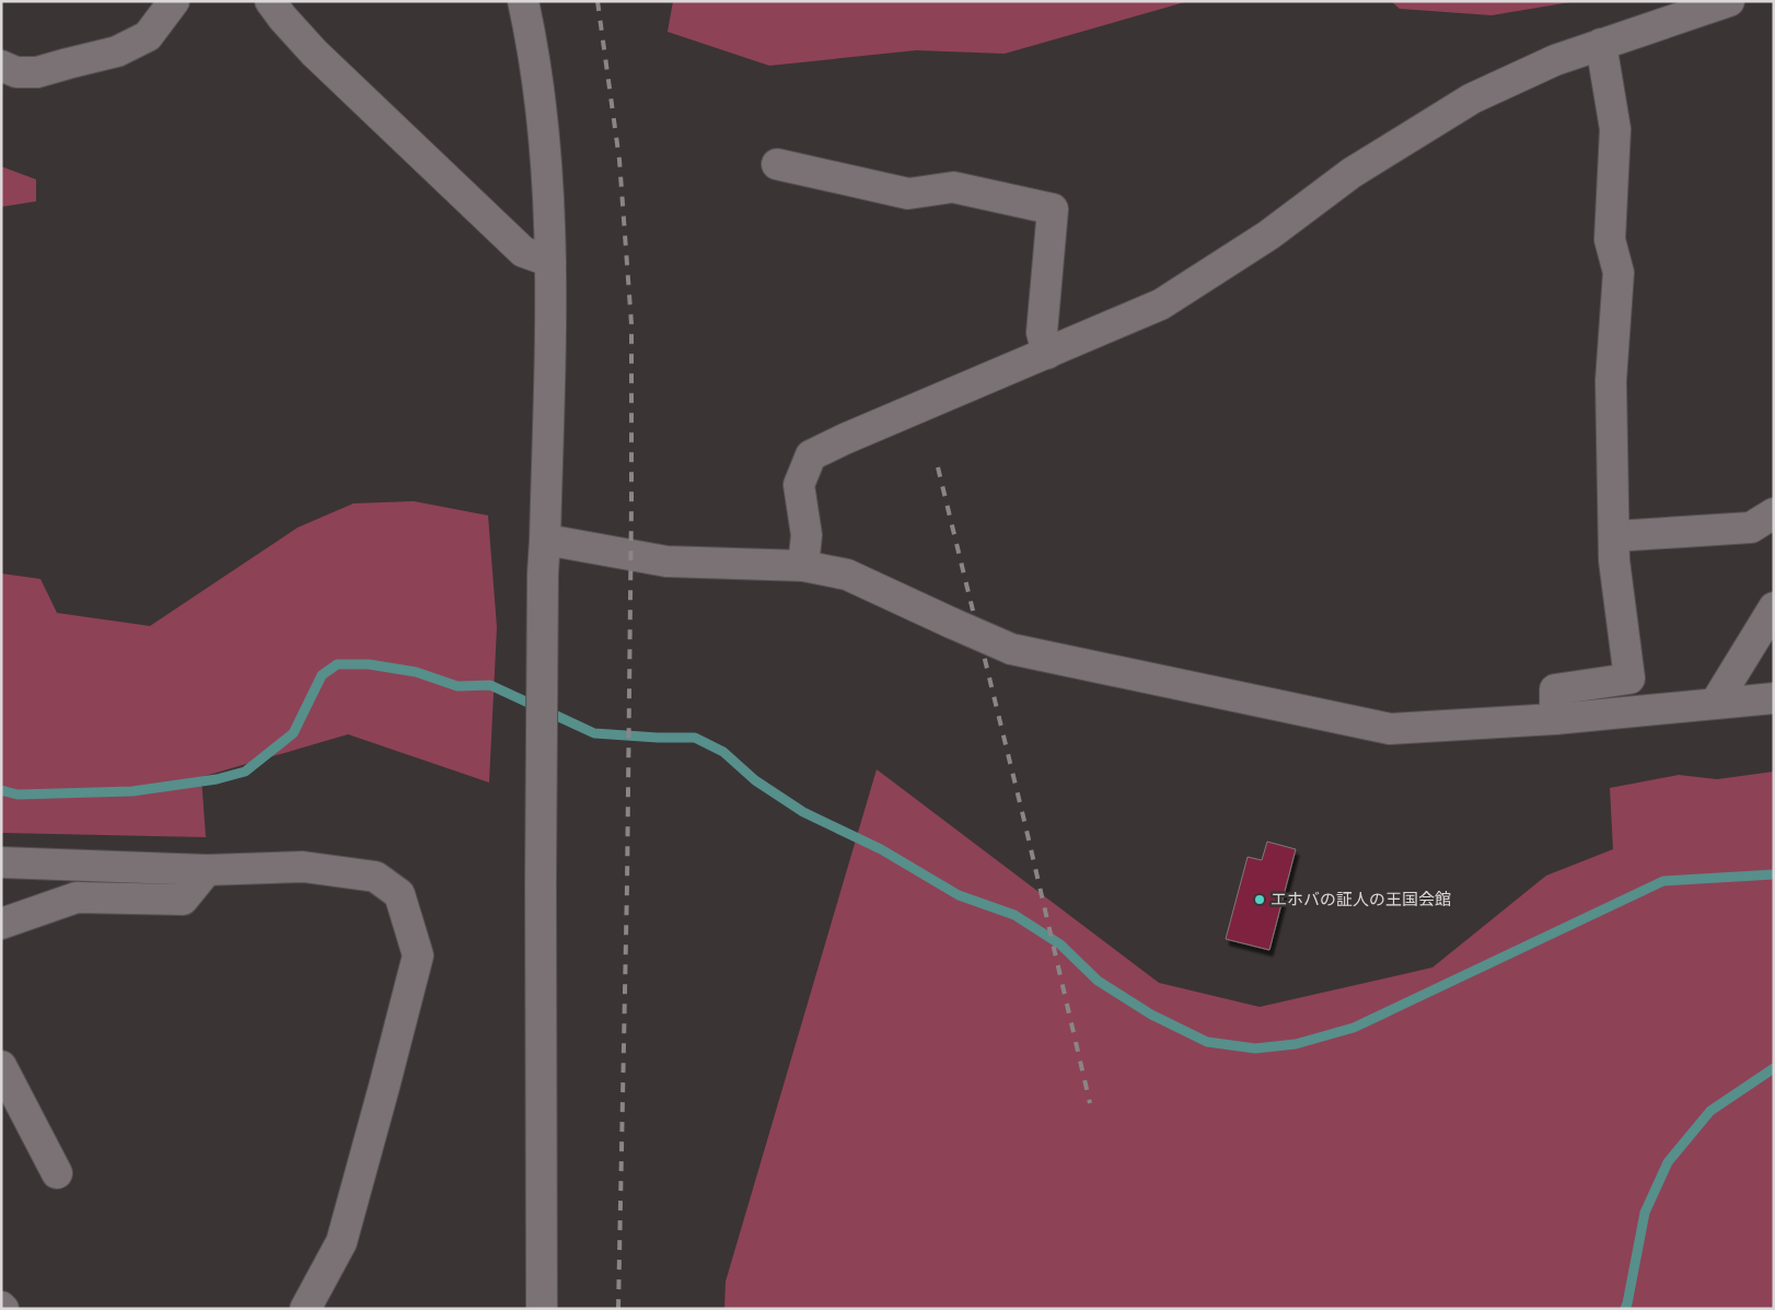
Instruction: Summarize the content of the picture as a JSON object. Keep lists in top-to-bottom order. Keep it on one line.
{"places":["エホバの証人の王国会館"]}
